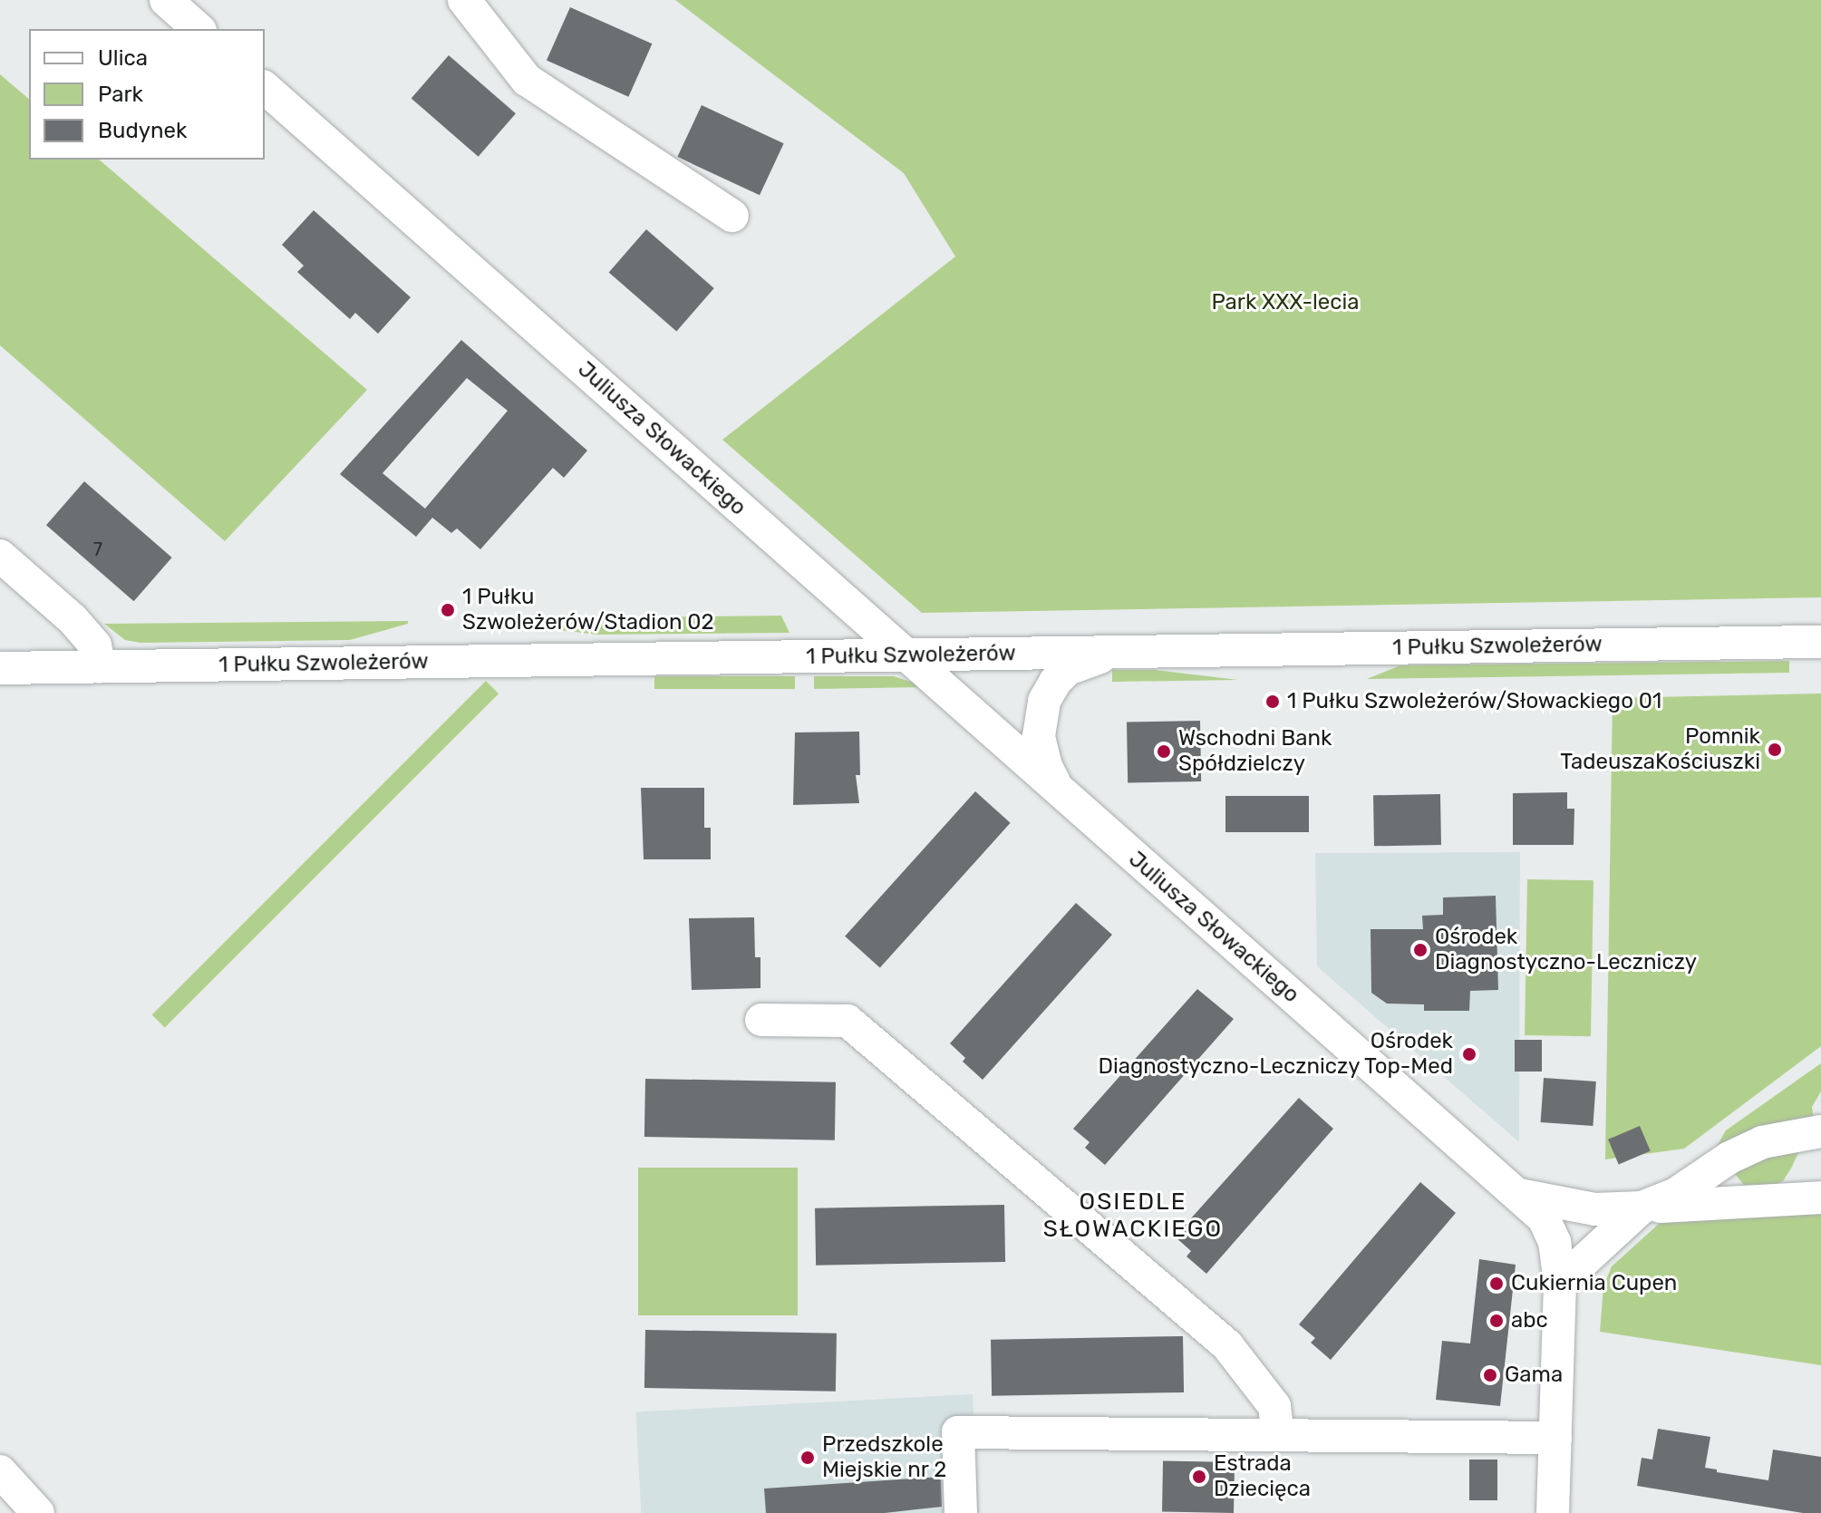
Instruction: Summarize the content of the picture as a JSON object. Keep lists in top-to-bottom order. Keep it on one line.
{"streets":{"street":["Juliusza Słowackiego","1 Pułku Szwoleżerów"]},"crossings":[["Juliusza Słowackiego","1 Pułku Szwoleżerów"]],"districts":["OSIEDLE SŁOWACKIEGO"],"parks":["Park XXX-lecia"],"places":["1 Pułku Szwoleżerów/Stadion 02","1 Pułku Szwoleżerów/Słowackiego 01","Pomnik TadeuszaKościuszki","Wschodni Bank Spółdzielczy","Ośrodek Diagnostyczno-Leczniczy","Ośrodek Diagnostyczno-Leczniczy Top-Med","Cukiernia Cupen","abc","Gama","Przedszkole Miejskie nr 2","Estrada Dziecięca"],"house_numbers":["7"],"legend":["Ulica","Park","Budynek"]}
